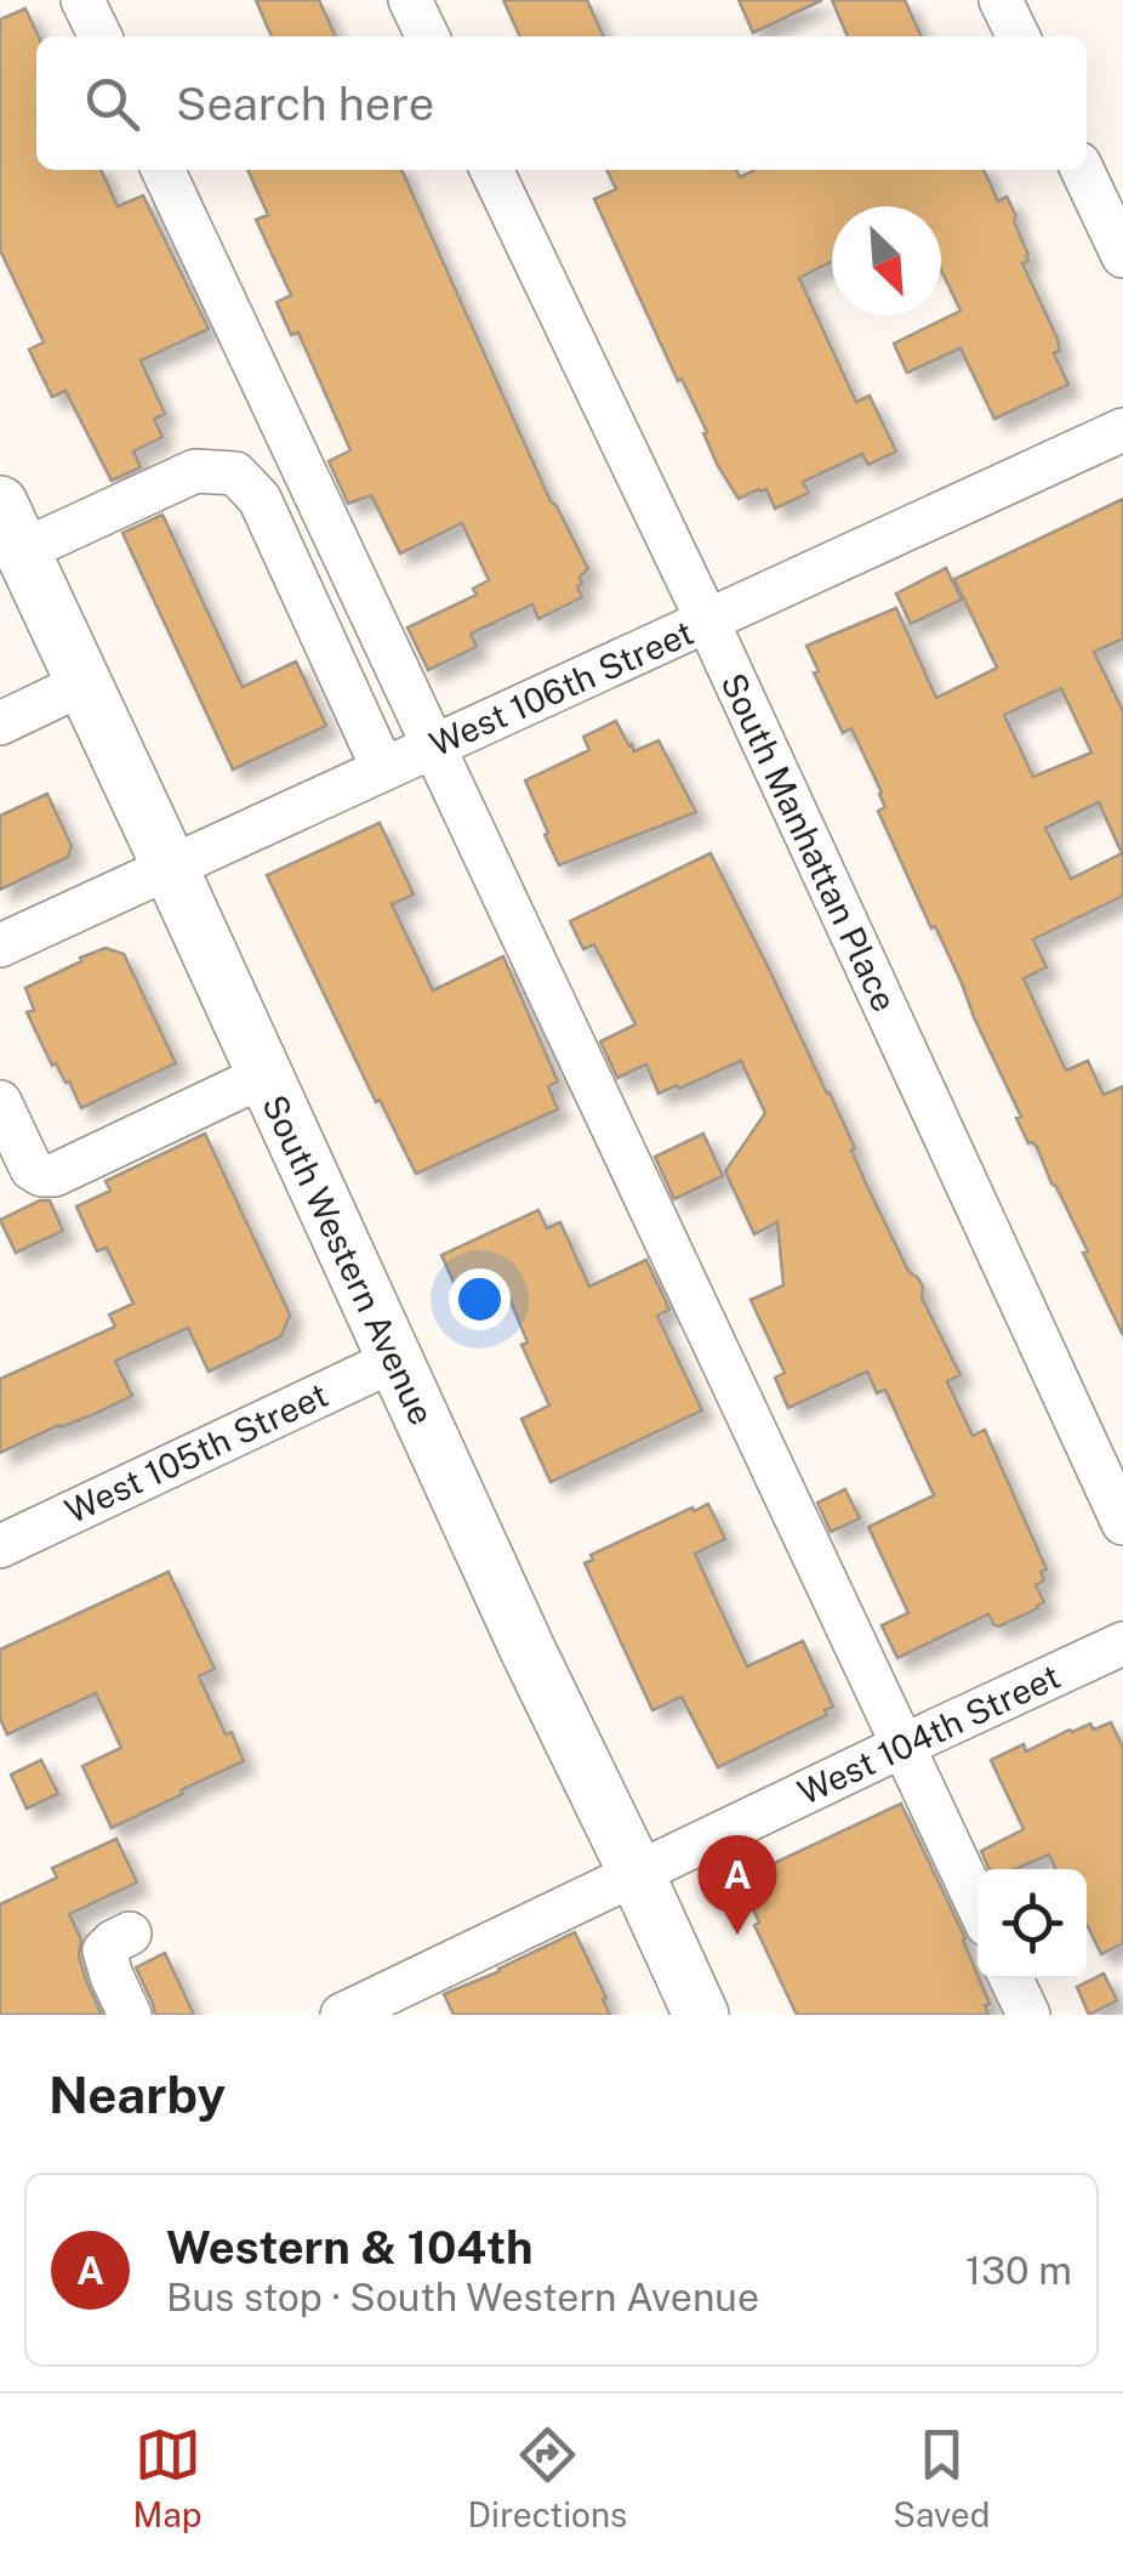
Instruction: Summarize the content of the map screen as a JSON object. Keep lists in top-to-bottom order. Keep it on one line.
{"streets":{"main road":["South Western Avenue"],"street":["West 106th Street","South Manhattan Place","West 105th Street","West 104th Street"]},"crossings":[["West 106th Street","South Manhattan Place"],["West 106th Street","South Western Avenue"],["South Western Avenue","West 105th Street"],["South Western Avenue","West 104th Street"]],"north":"bottom right","page":{"search":"Search here","pins":"A","heading":"Nearby","list":[{"mark":"A","name":"Western & 104th","note":"Bus stop · South Western Avenue","value":"130 m"}],"nav":["Map","Directions","Saved"]}}
